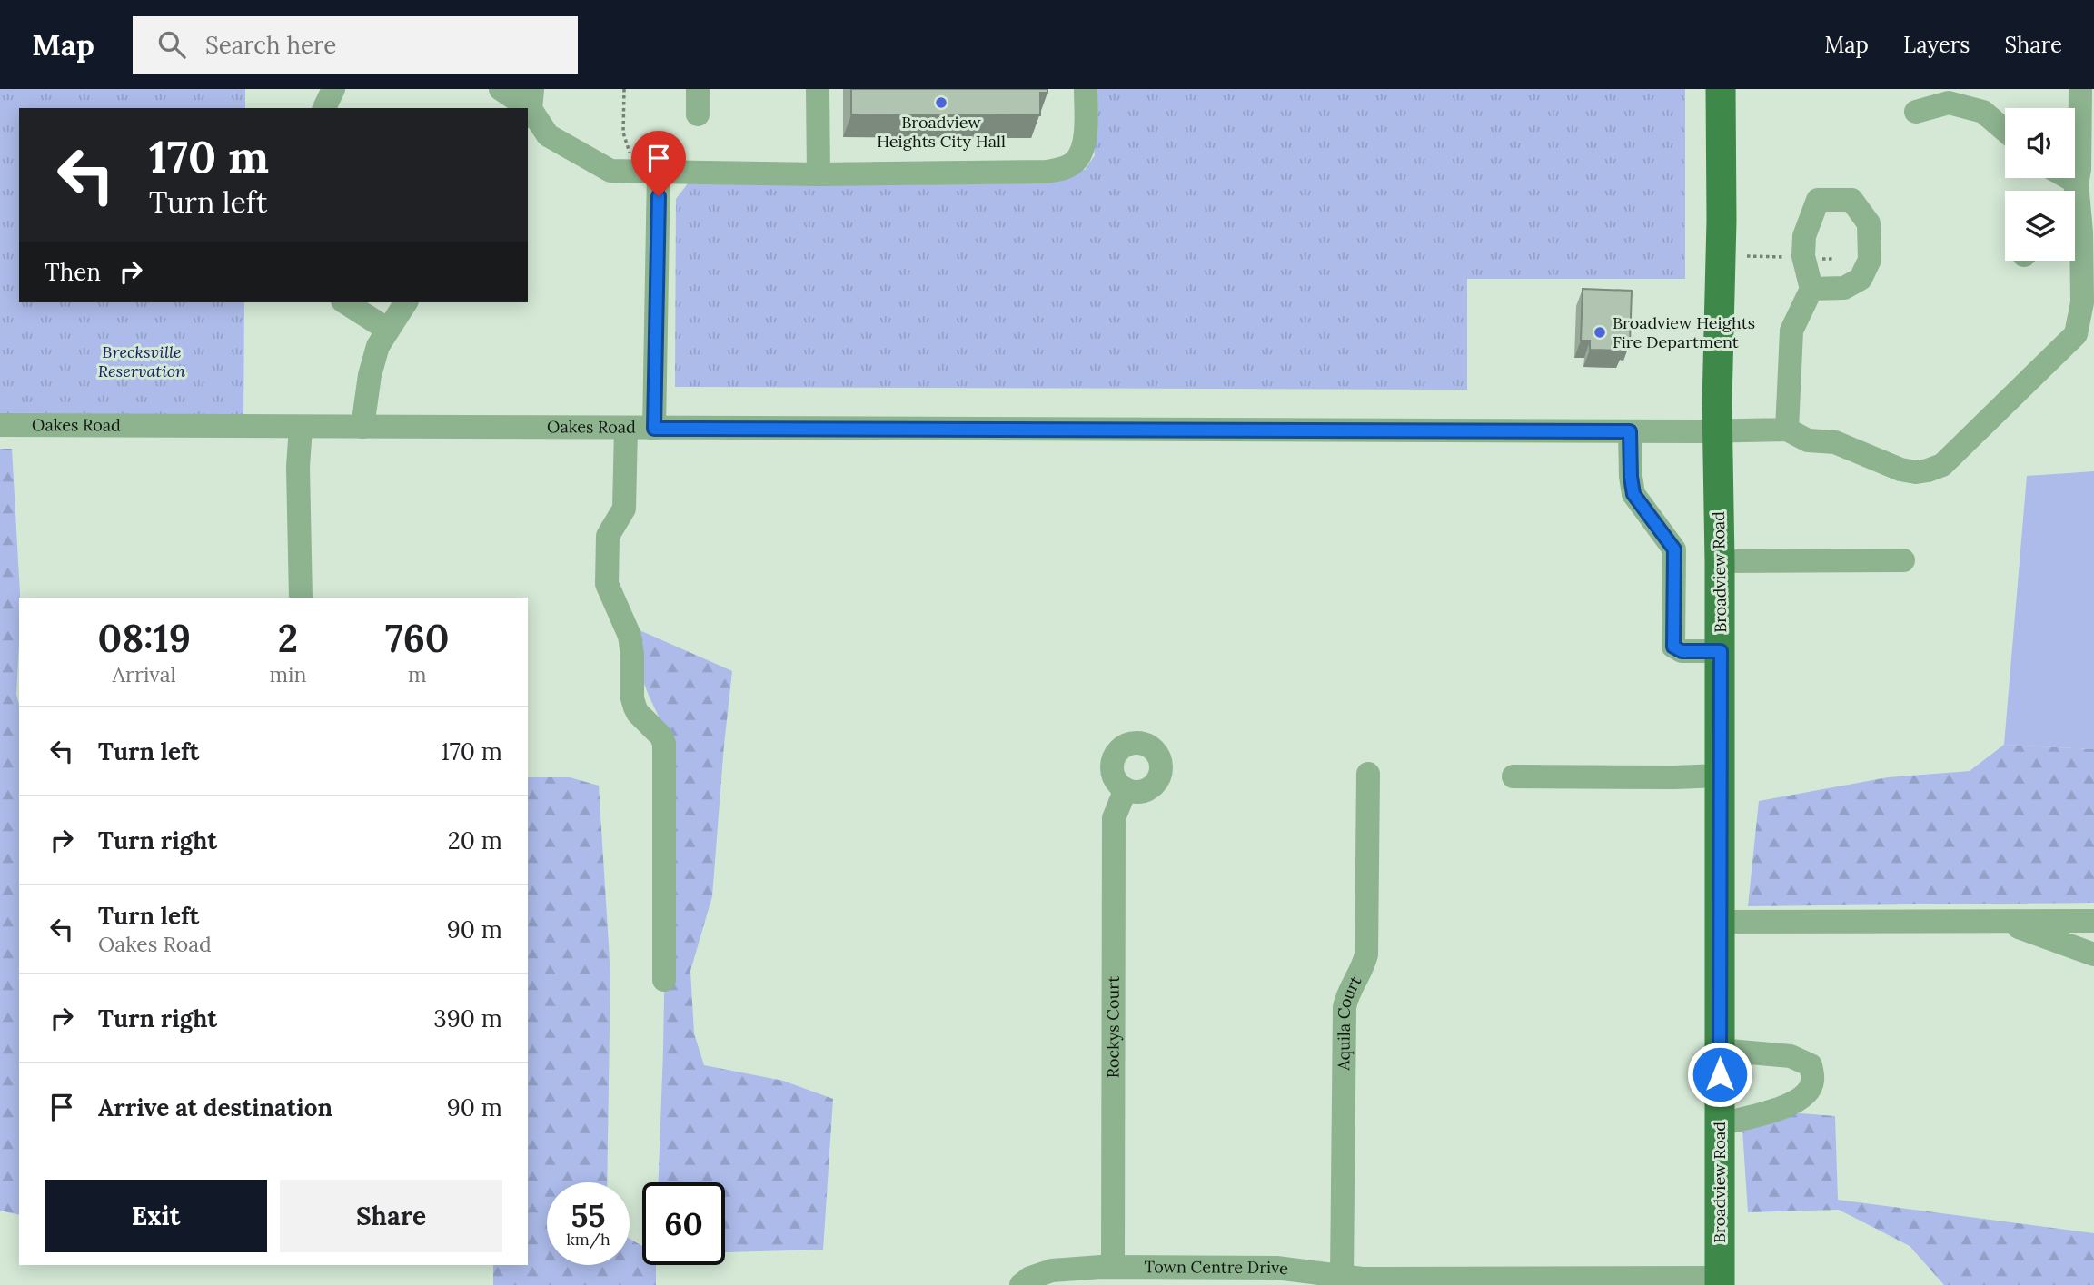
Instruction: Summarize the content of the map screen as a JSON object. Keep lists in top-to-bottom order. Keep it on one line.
{"streets":{"main road":["Broadview Road"],"street":["Oakes Road","Aquila Court","Rockys Court","Town Centre Drive"]},"crossings":[["Oakes Road","Broadview Road"],["Broadview Road","Town Centre Drive"],["Aquila Court","Town Centre Drive"],["Rockys Court","Town Centre Drive"]],"parks":["Brecksville Reservation"],"places":["Broadview Heights City Hall","Broadview Heights Fire Department"],"page":{"header":"Map","search":"Search here","nav":["Map","Layers","Share"],"turn":["170 m","Turn left"],"then":"Then","eta":["08:19","Arrival","2","min","760","m"],"list":[{"name":"Turn left","value":"170 m"},{"name":"Turn right","value":"20 m"},{"name":"Turn left","note":"Oakes Road","value":"90 m"},{"name":"Turn right","value":"390 m"},{"name":"Arrive at destination","value":"90 m"}],"buttons":["Exit","Share"],"speed":"55 km/h","limit":"60"}}
